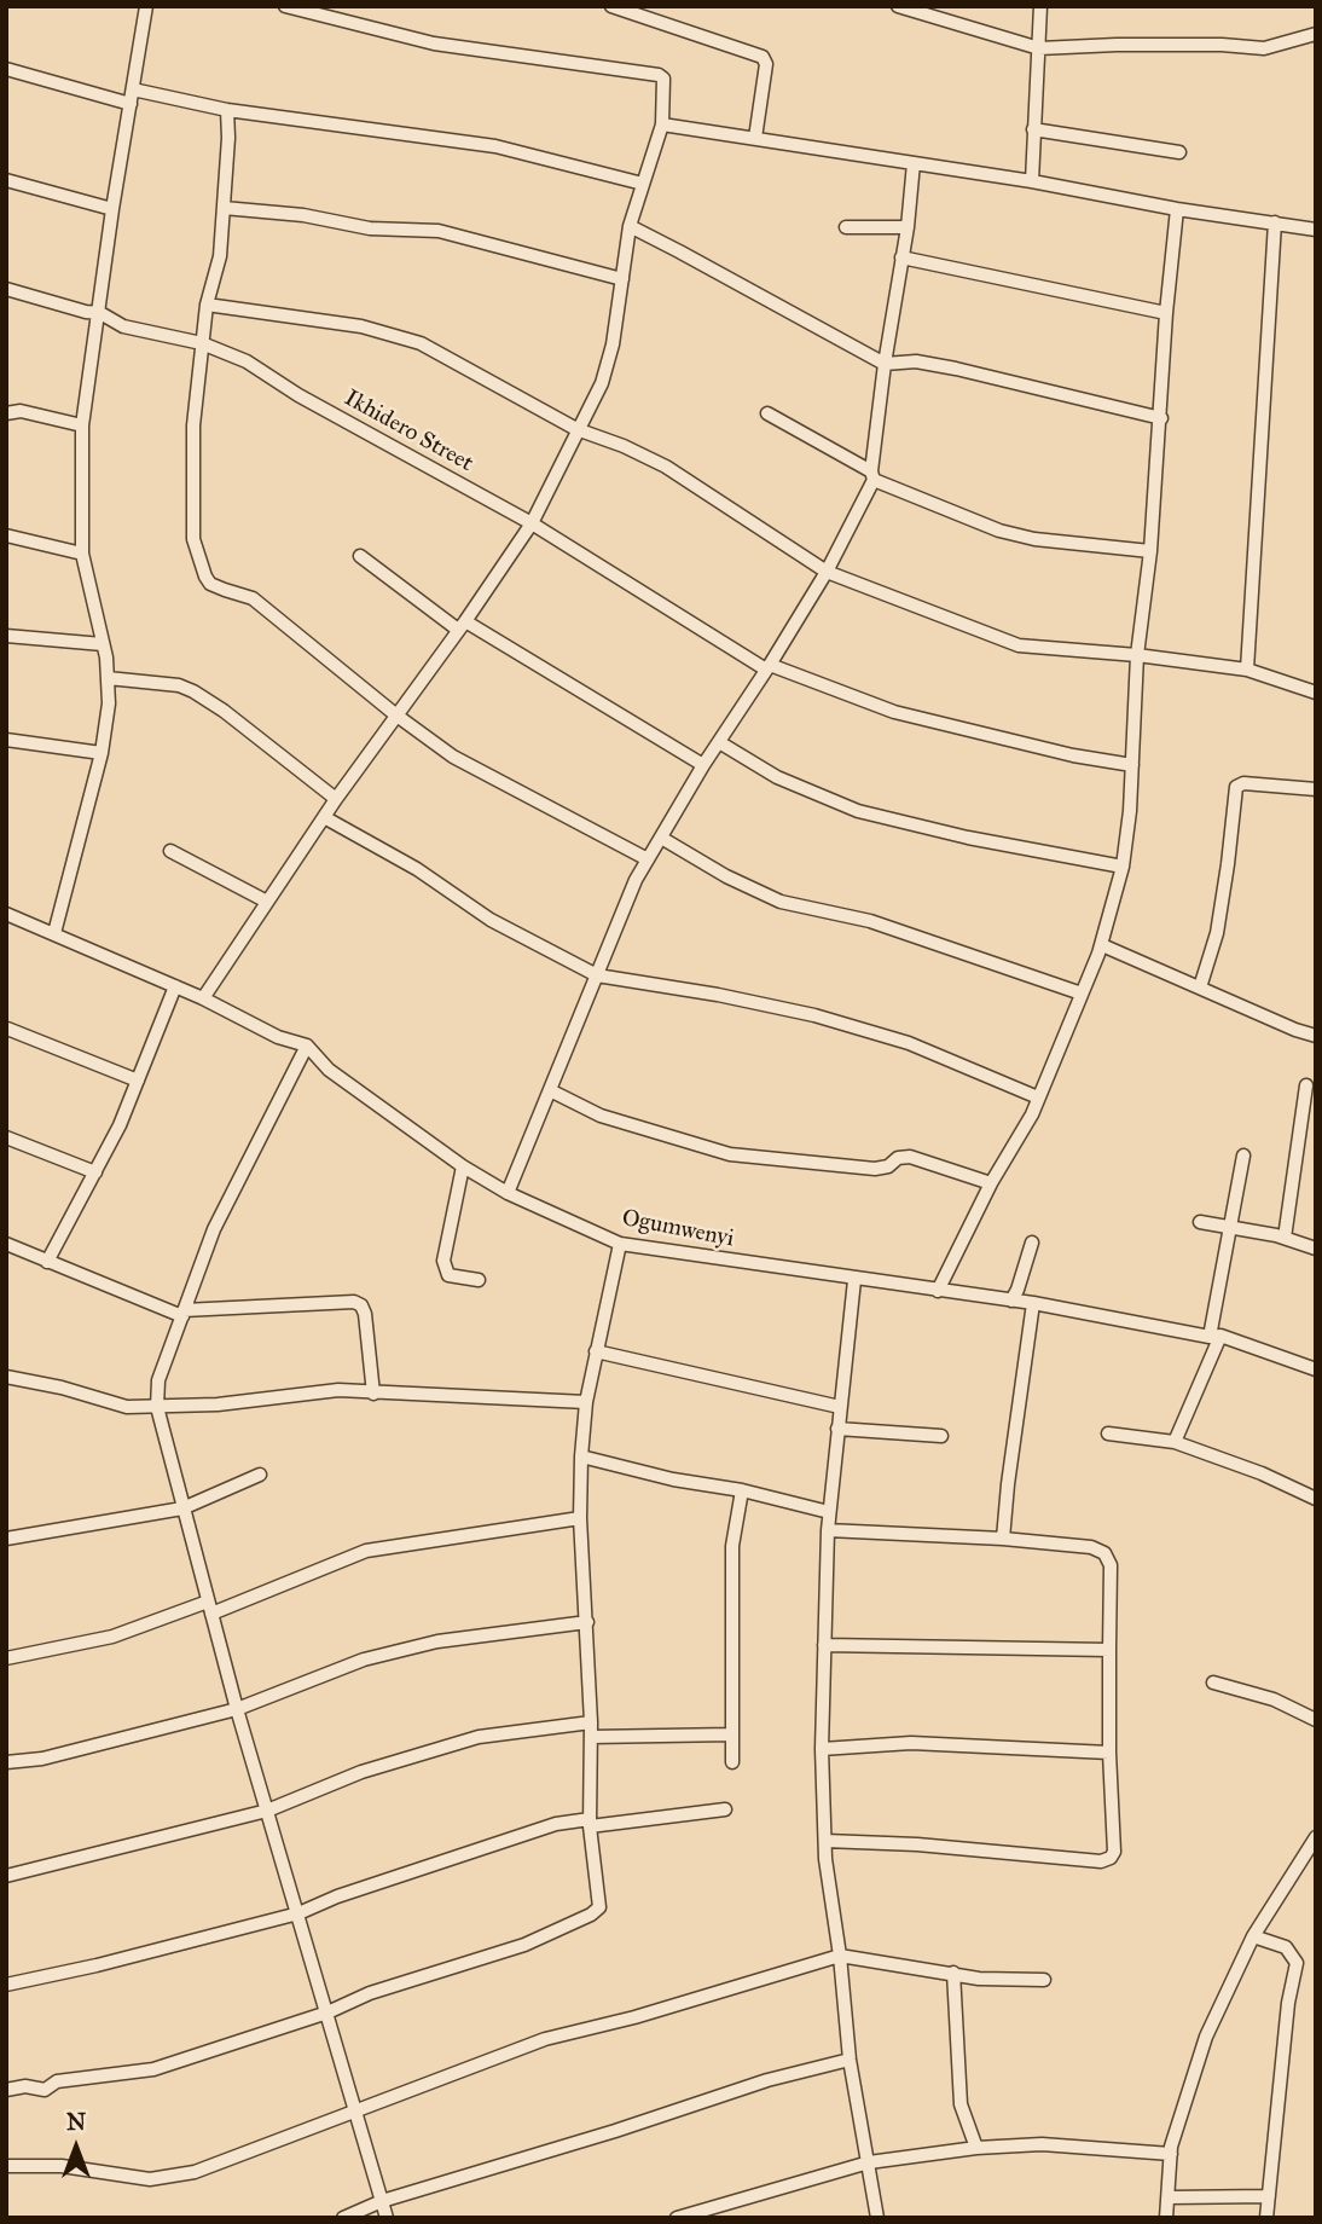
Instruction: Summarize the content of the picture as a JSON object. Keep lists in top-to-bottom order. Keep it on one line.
{"streets":{"street":["Ikhidero Street","Ogumwenyi"]},"north":"top"}
